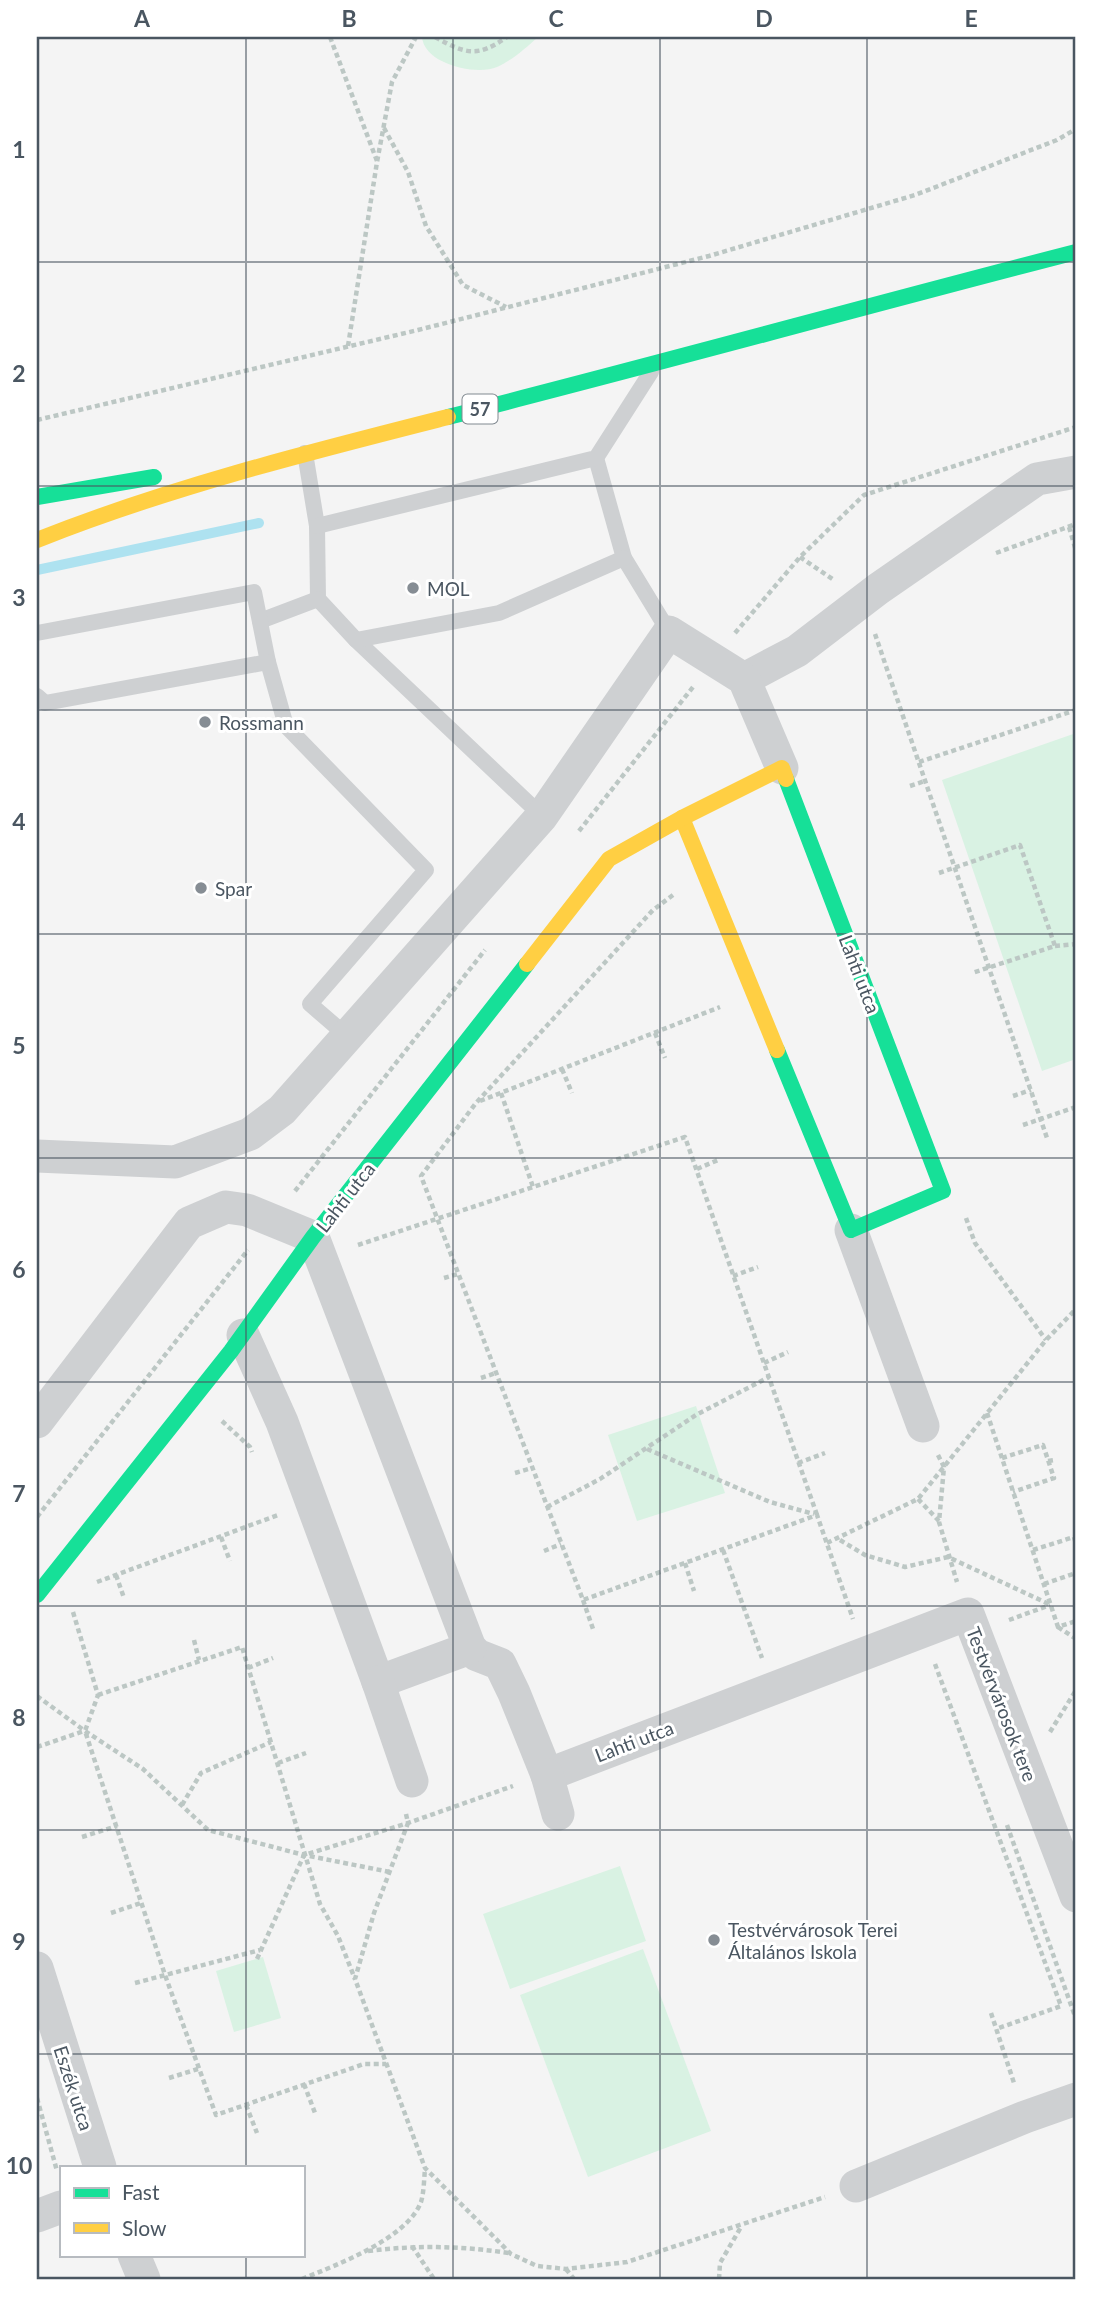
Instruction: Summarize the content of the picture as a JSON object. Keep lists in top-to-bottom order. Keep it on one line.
{"streets":{"street":["57","Lahti utca","Testvérvárosok tere","Eszék utca"]},"crossings":[["Lahti utca","Testvérvárosok tere"]],"places":["MOL","Rossmann","Spar","Testvérvárosok Terei Általános Iskola"],"legend":["Fast","Slow"],"grid":{"columns":["A","B","C","D","E"],"rows":["1","2","3","4","5","6","7","8","9","10"]}}
